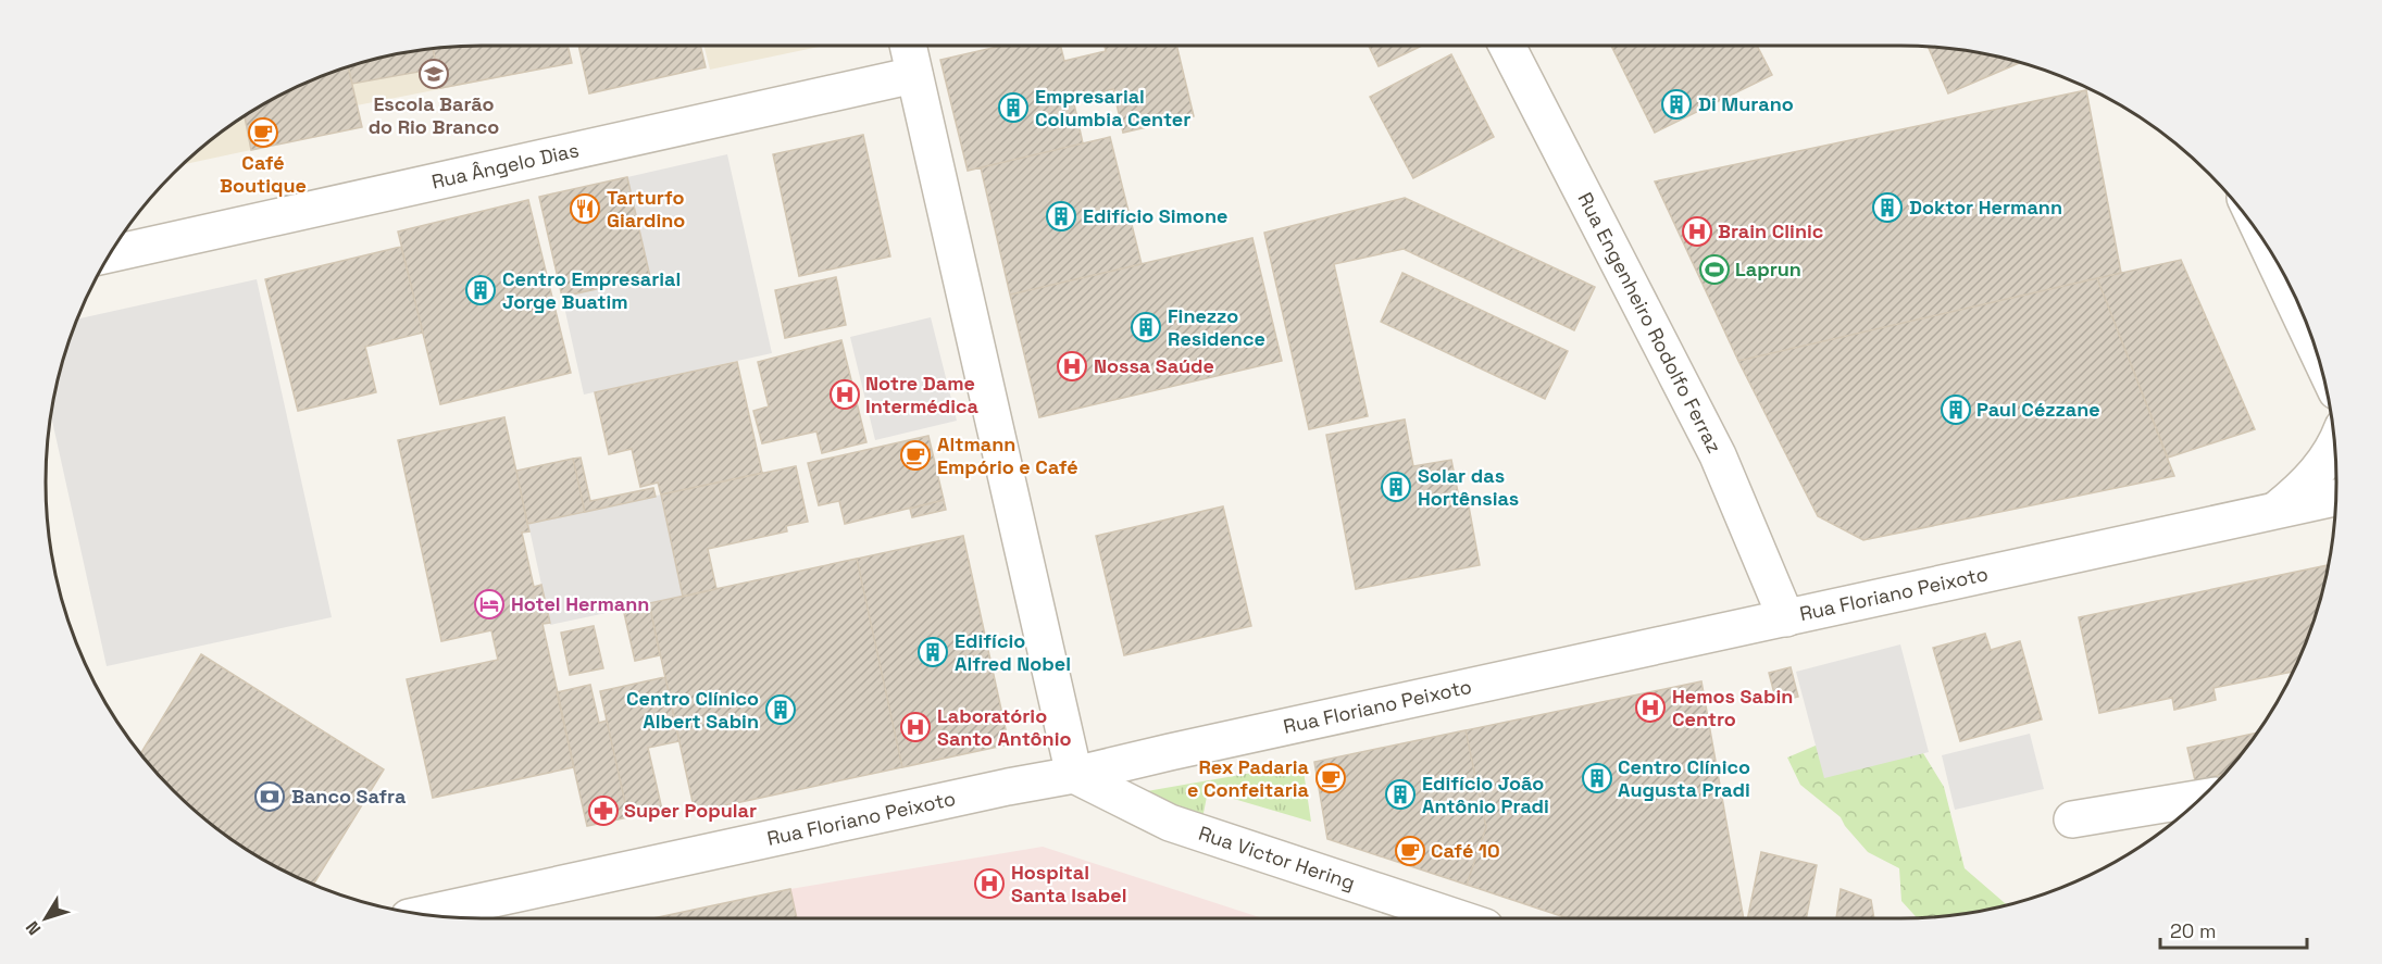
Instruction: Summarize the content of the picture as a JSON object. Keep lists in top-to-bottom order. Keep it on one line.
{"streets":{"street":["Rua Ângelo Dias","Rua Engenheiro Rodolfo Ferraz","Rua Floriano Peixoto","Rua Victor Hering"]},"crossings":[["Rua Engenheiro Rodolfo Ferraz","Rua Floriano Peixoto"],["Rua Floriano Peixoto","Rua Victor Hering"]],"places":{"school or university":["Escola Barão do Rio Branco"],"building":["Di Murano","Empresarial Columbia Center","Doktor Hermann","Edifício Simone","Centro Empresarial Jorge Buatim","Finezzo Residence","Paul Cézzane","Solar das Hortênsias","Edifício Alfred Nobel","Centro Clínico Albert Sabin","Centro Clínico Augusta Pradi","Edifício João Antônio Pradi"],"cafe":["Café Boutique","Altmann Empório e Café","Rex Padaria e Confeitaria","Café 10"],"restaurant":["Tarturfo Giardino"],"hospital":["Brain Clinic","Nossa Saúde","Notre Dame Intermédica","Hemos Sabin Centro","Laboratório Santo Antônio","Hospital Santa Isabel"],"sports":["Laprun"],"hotel":["Hotel Hermann"],"bank":["Banco Safra"],"pharmacy":["Super Popular"]},"scale_bar":"20 m","north":"bottom left"}
